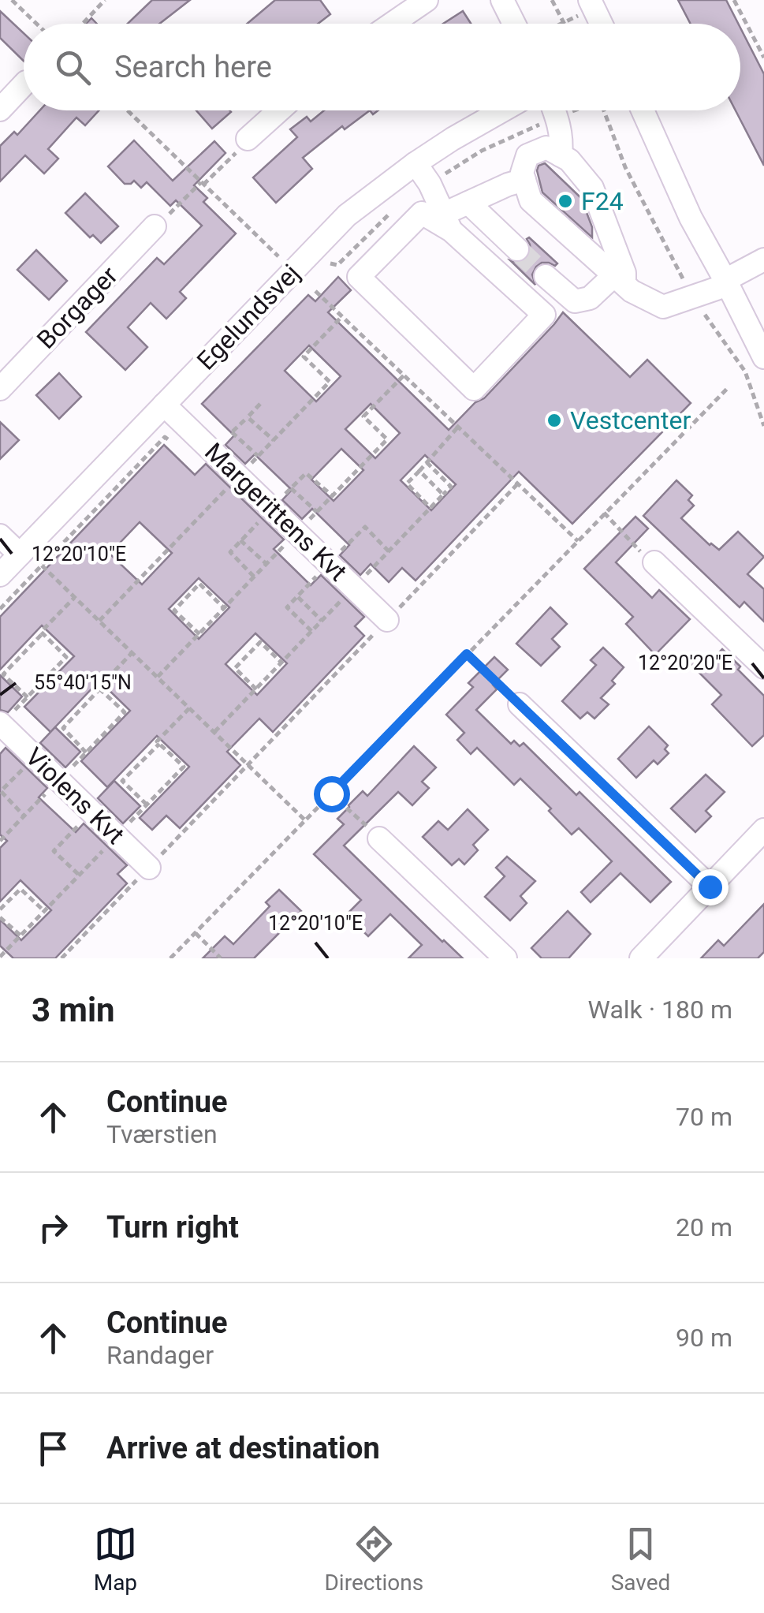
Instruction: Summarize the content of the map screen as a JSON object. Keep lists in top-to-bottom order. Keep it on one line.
{"streets":{"street":["Borgager","Egelundsvej","Margerittens Kvt","Violens Kvt"]},"crossings":[["Egelundsvej","Margerittens Kvt"]],"places":["F24","Vestcenter"],"page":{"search":"Search here","heading":["3 min","Walk · 180 m"],"list":[["Continue","Tværstien","70 m"],["Turn right","20 m"],["Continue","Randager","90 m"],"Arrive at destination"],"nav":["Map","Directions","Saved"]},"coordinates":["12°20'10\"E","12°20'20\"E","55°40'15\"N"]}
